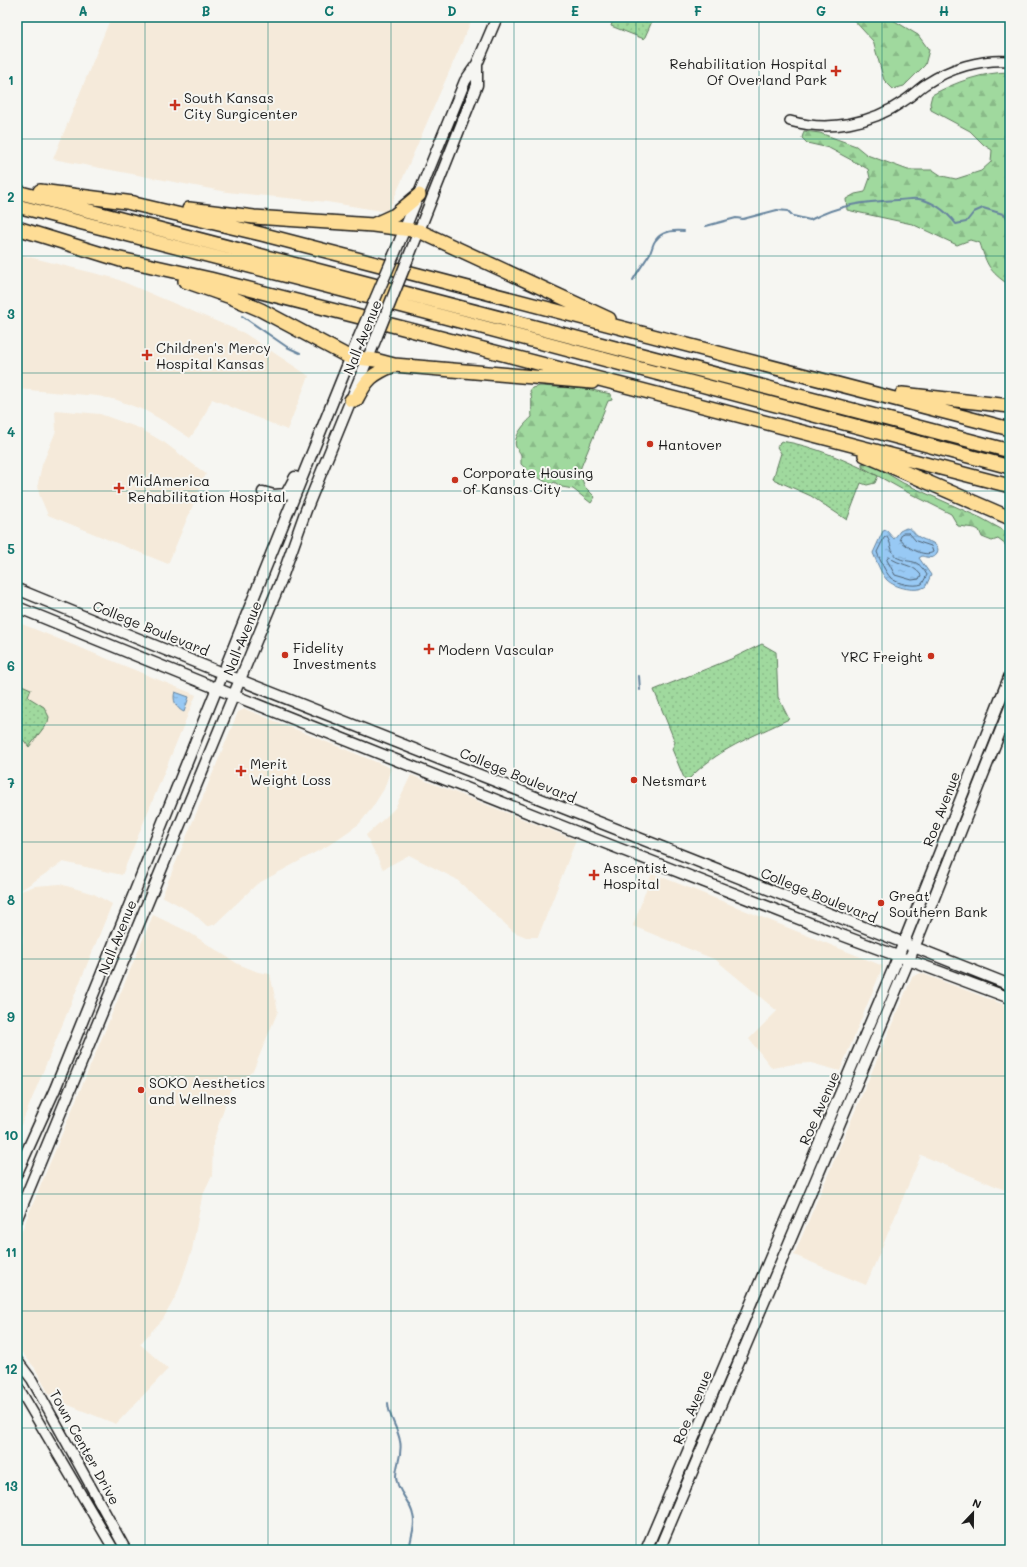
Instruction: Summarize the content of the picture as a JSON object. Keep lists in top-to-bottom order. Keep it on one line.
{"streets":{"main road":["Nall Avenue","College Boulevard","Roe Avenue"],"street":["Town Center Drive"]},"crossings":[["Nall Avenue","College Boulevard"],["College Boulevard","Roe Avenue"]],"places":{"health":["Rehabilitation Hospital Of Overland Park","South Kansas City Surgicenter","Children's Mercy Hospital Kansas","MidAmerica Rehabilitation Hospital","Modern Vascular","Merit Weight Loss","Ascentist Hospital"],"other":["Hantover","Corporate Housing of Kansas City","Fidelity Investments","YRC Freight","Netsmart","Great Southern Bank","SOKO Aesthetics and Wellness"]},"north":"top","grid":{"columns":["A","B","C","D","E","F","G","H"],"rows":["1","2","3","4","5","6","7","8","9","10","11","12","13"]}}
